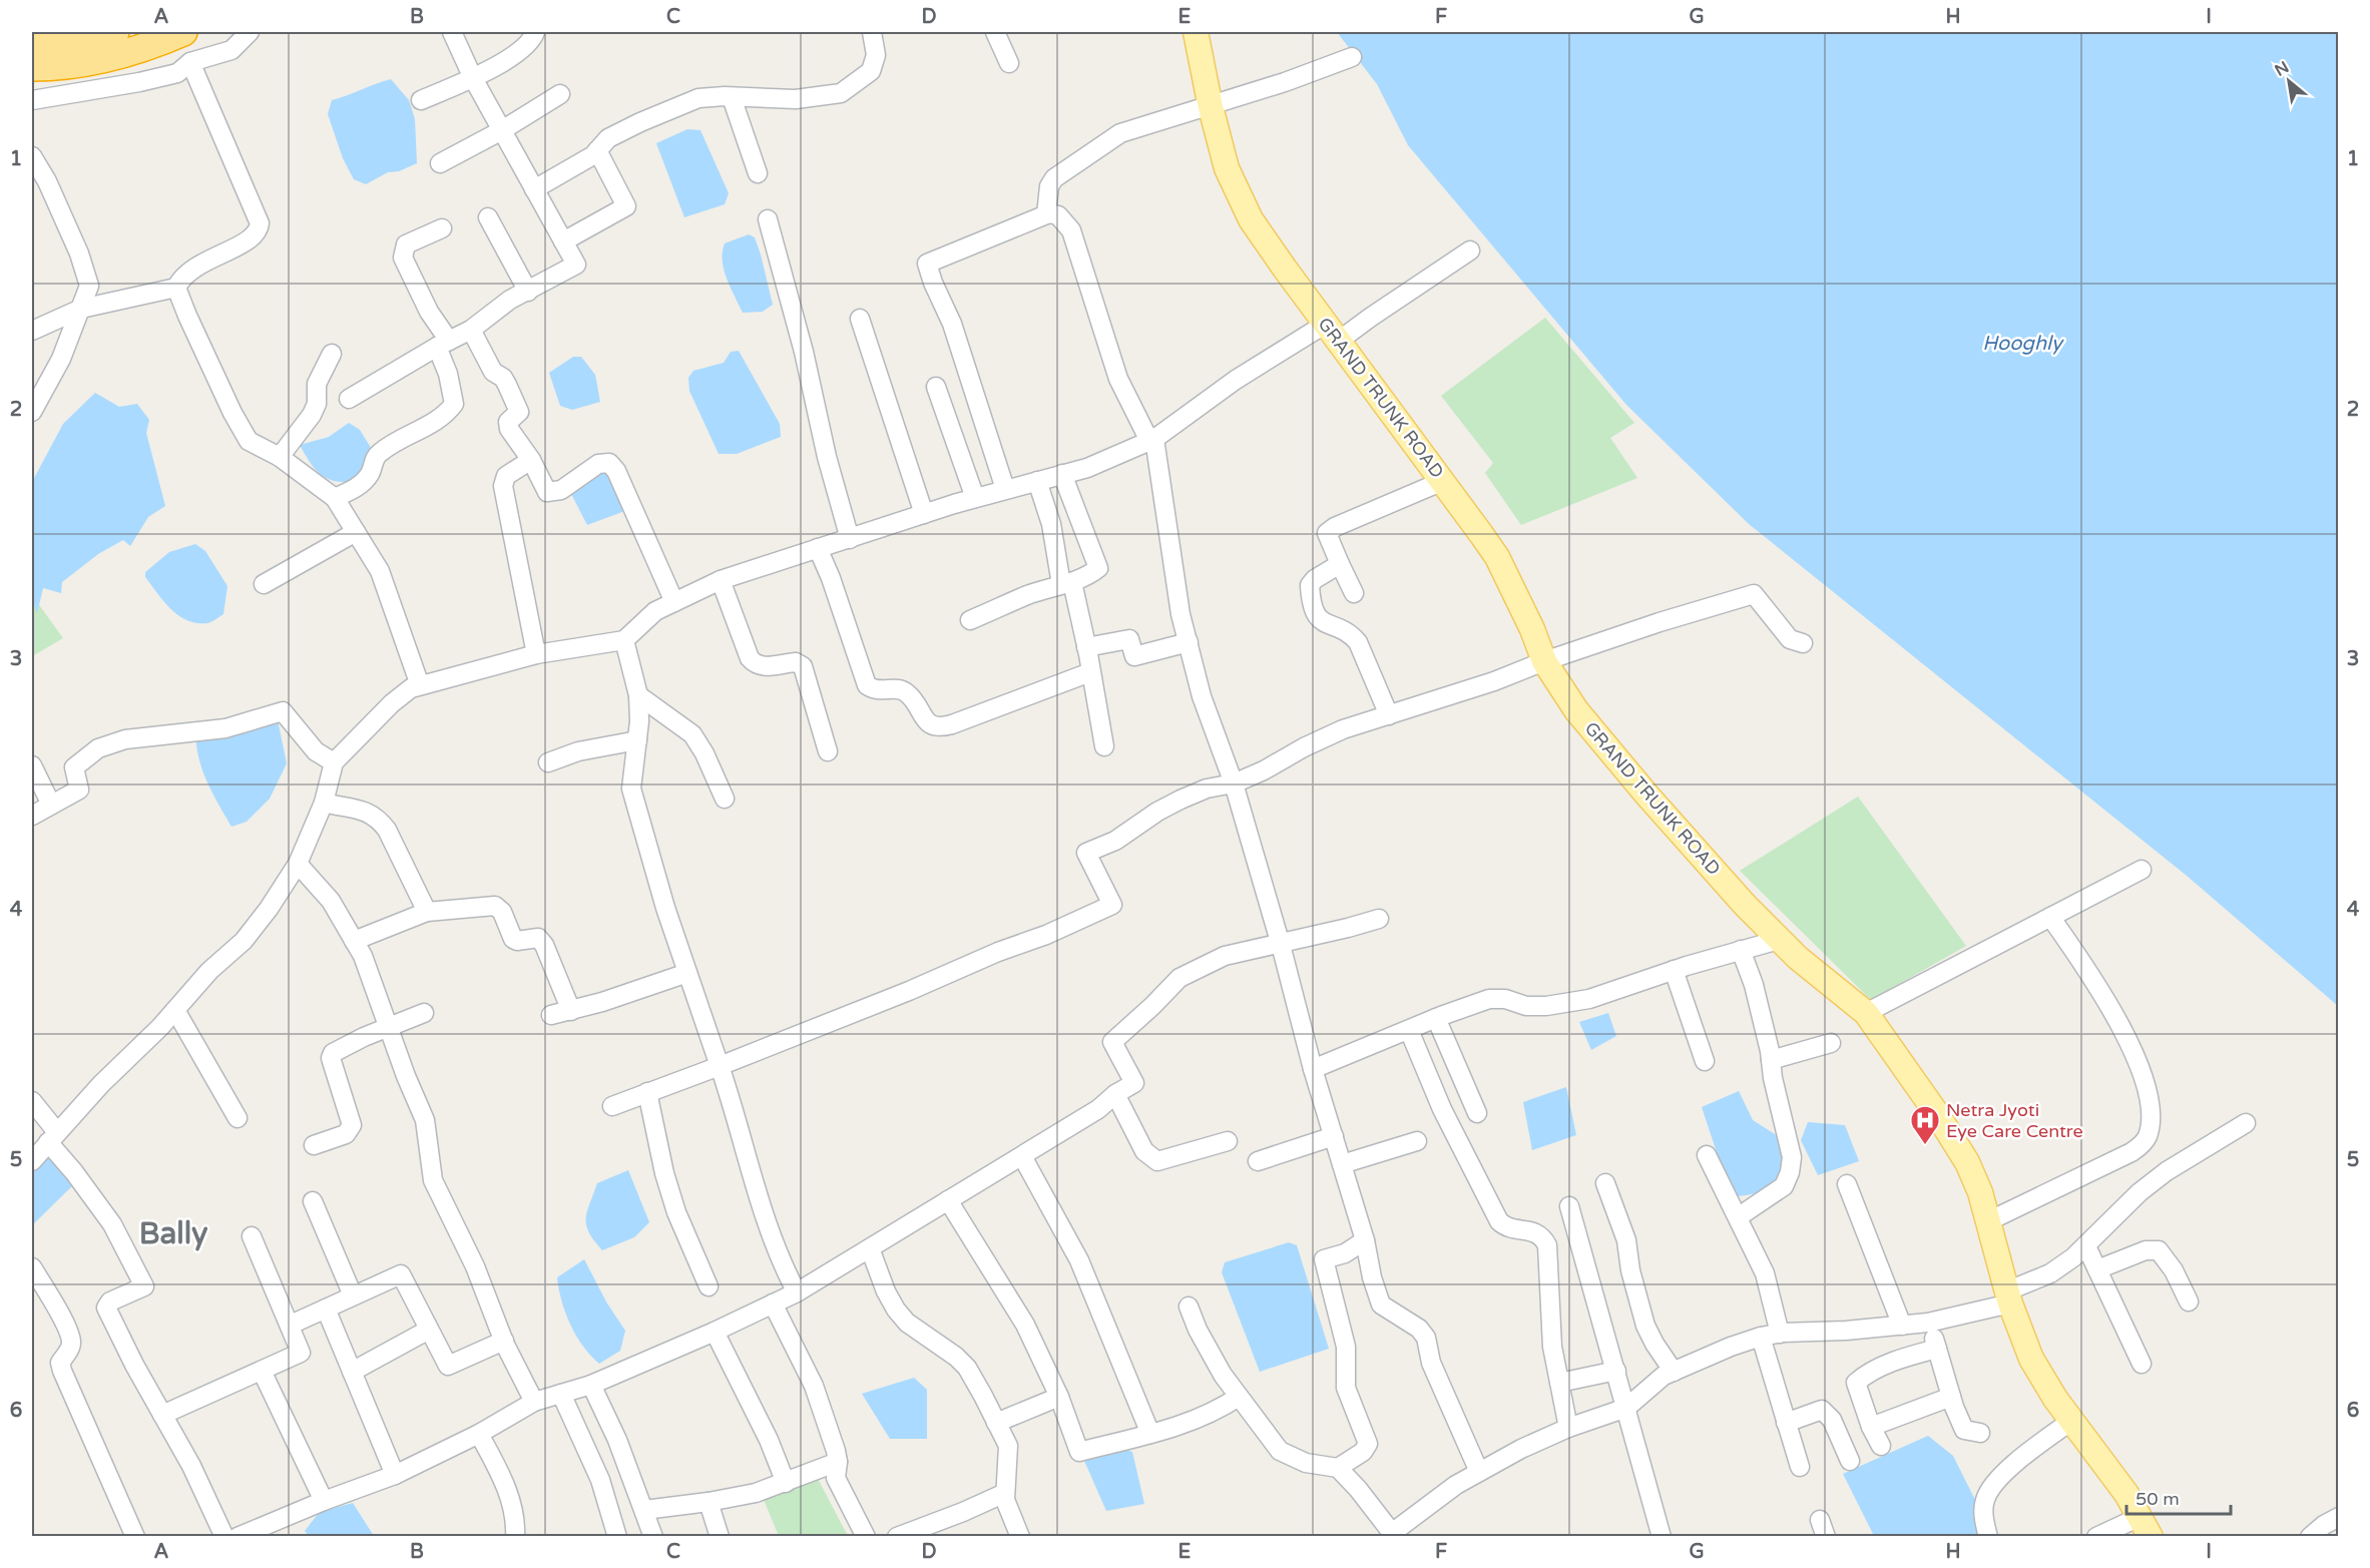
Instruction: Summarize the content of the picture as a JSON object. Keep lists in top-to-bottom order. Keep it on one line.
{"streets":{"main road":["GRAND TRUNK ROAD"]},"districts":["Bally"],"water":["Hooghly"],"places":{"hospital":["Netra Jyoti Eye Care Centre"]},"scale_bar":"50 m","north":"top left","grid":{"columns":["A","B","C","D","E","F","G","H","I"],"rows":["1","2","3","4","5","6"]}}
